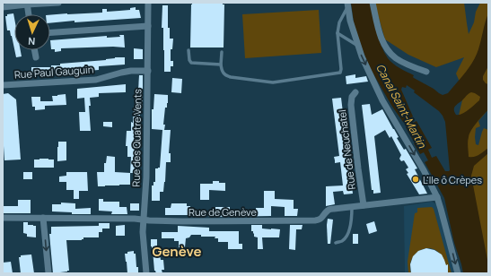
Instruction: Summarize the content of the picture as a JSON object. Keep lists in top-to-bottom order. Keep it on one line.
{"streets":{"street":["Rue Paul Gauguin","Rue des Quatre Vents","Rue de Neuchatel","Rue de Genève"]},"crossings":[["Rue Paul Gauguin","Rue des Quatre Vents"],["Rue des Quatre Vents","Rue de Genève"],["Rue de Neuchatel","Rue de Genève"]],"districts":["Genève"],"water":["Canal Saint-Martin"],"places":["L'Ile ô Crèpes"],"north":"bottom"}
